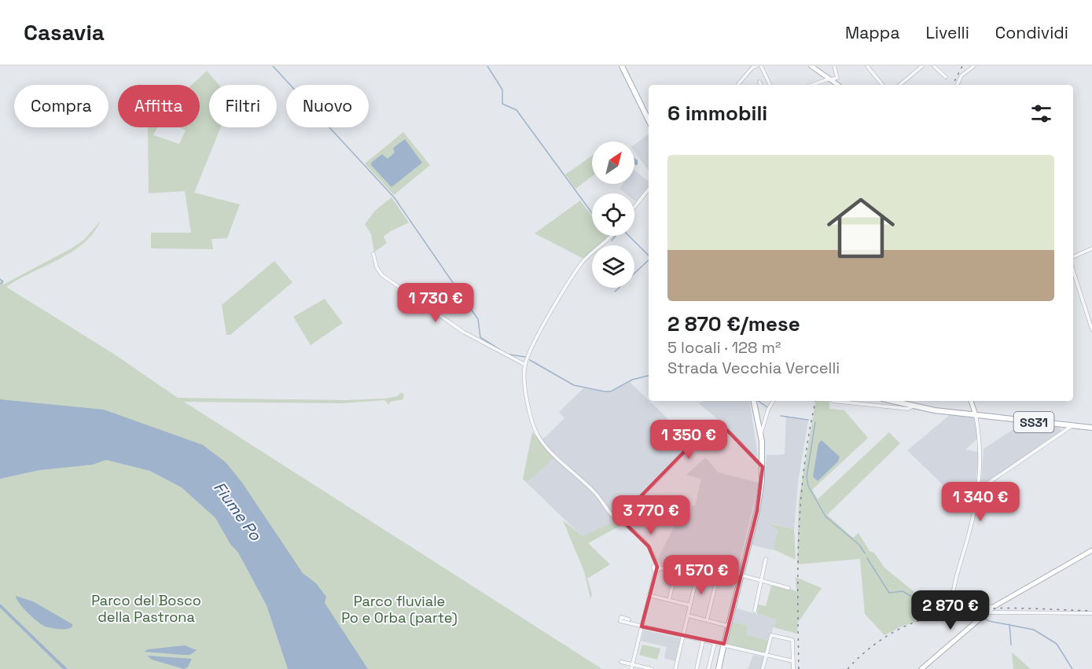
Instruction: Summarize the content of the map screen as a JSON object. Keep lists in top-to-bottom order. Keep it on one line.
{"streets":{"main road":["SS31"]},"water":["Fiume Po"],"parks":["Parco del Bosco della Pastrona","Parco fluviale Po e Orba (parte)"],"north":"top right","page":{"header":"Casavia","nav":["Mappa","Livelli","Condividi"],"chip":["Compra","Affitta","Filtri","Nuovo"],"heading":"6 immobili","list":[{"name":"2 870 €/mese","note":"5 locali · 128 m² · Strada Vecchia Vercelli"}],"price":["1 730 €","1 350 €","1 340 €","3 770 €","1 570 €","2 870 €"]}}
